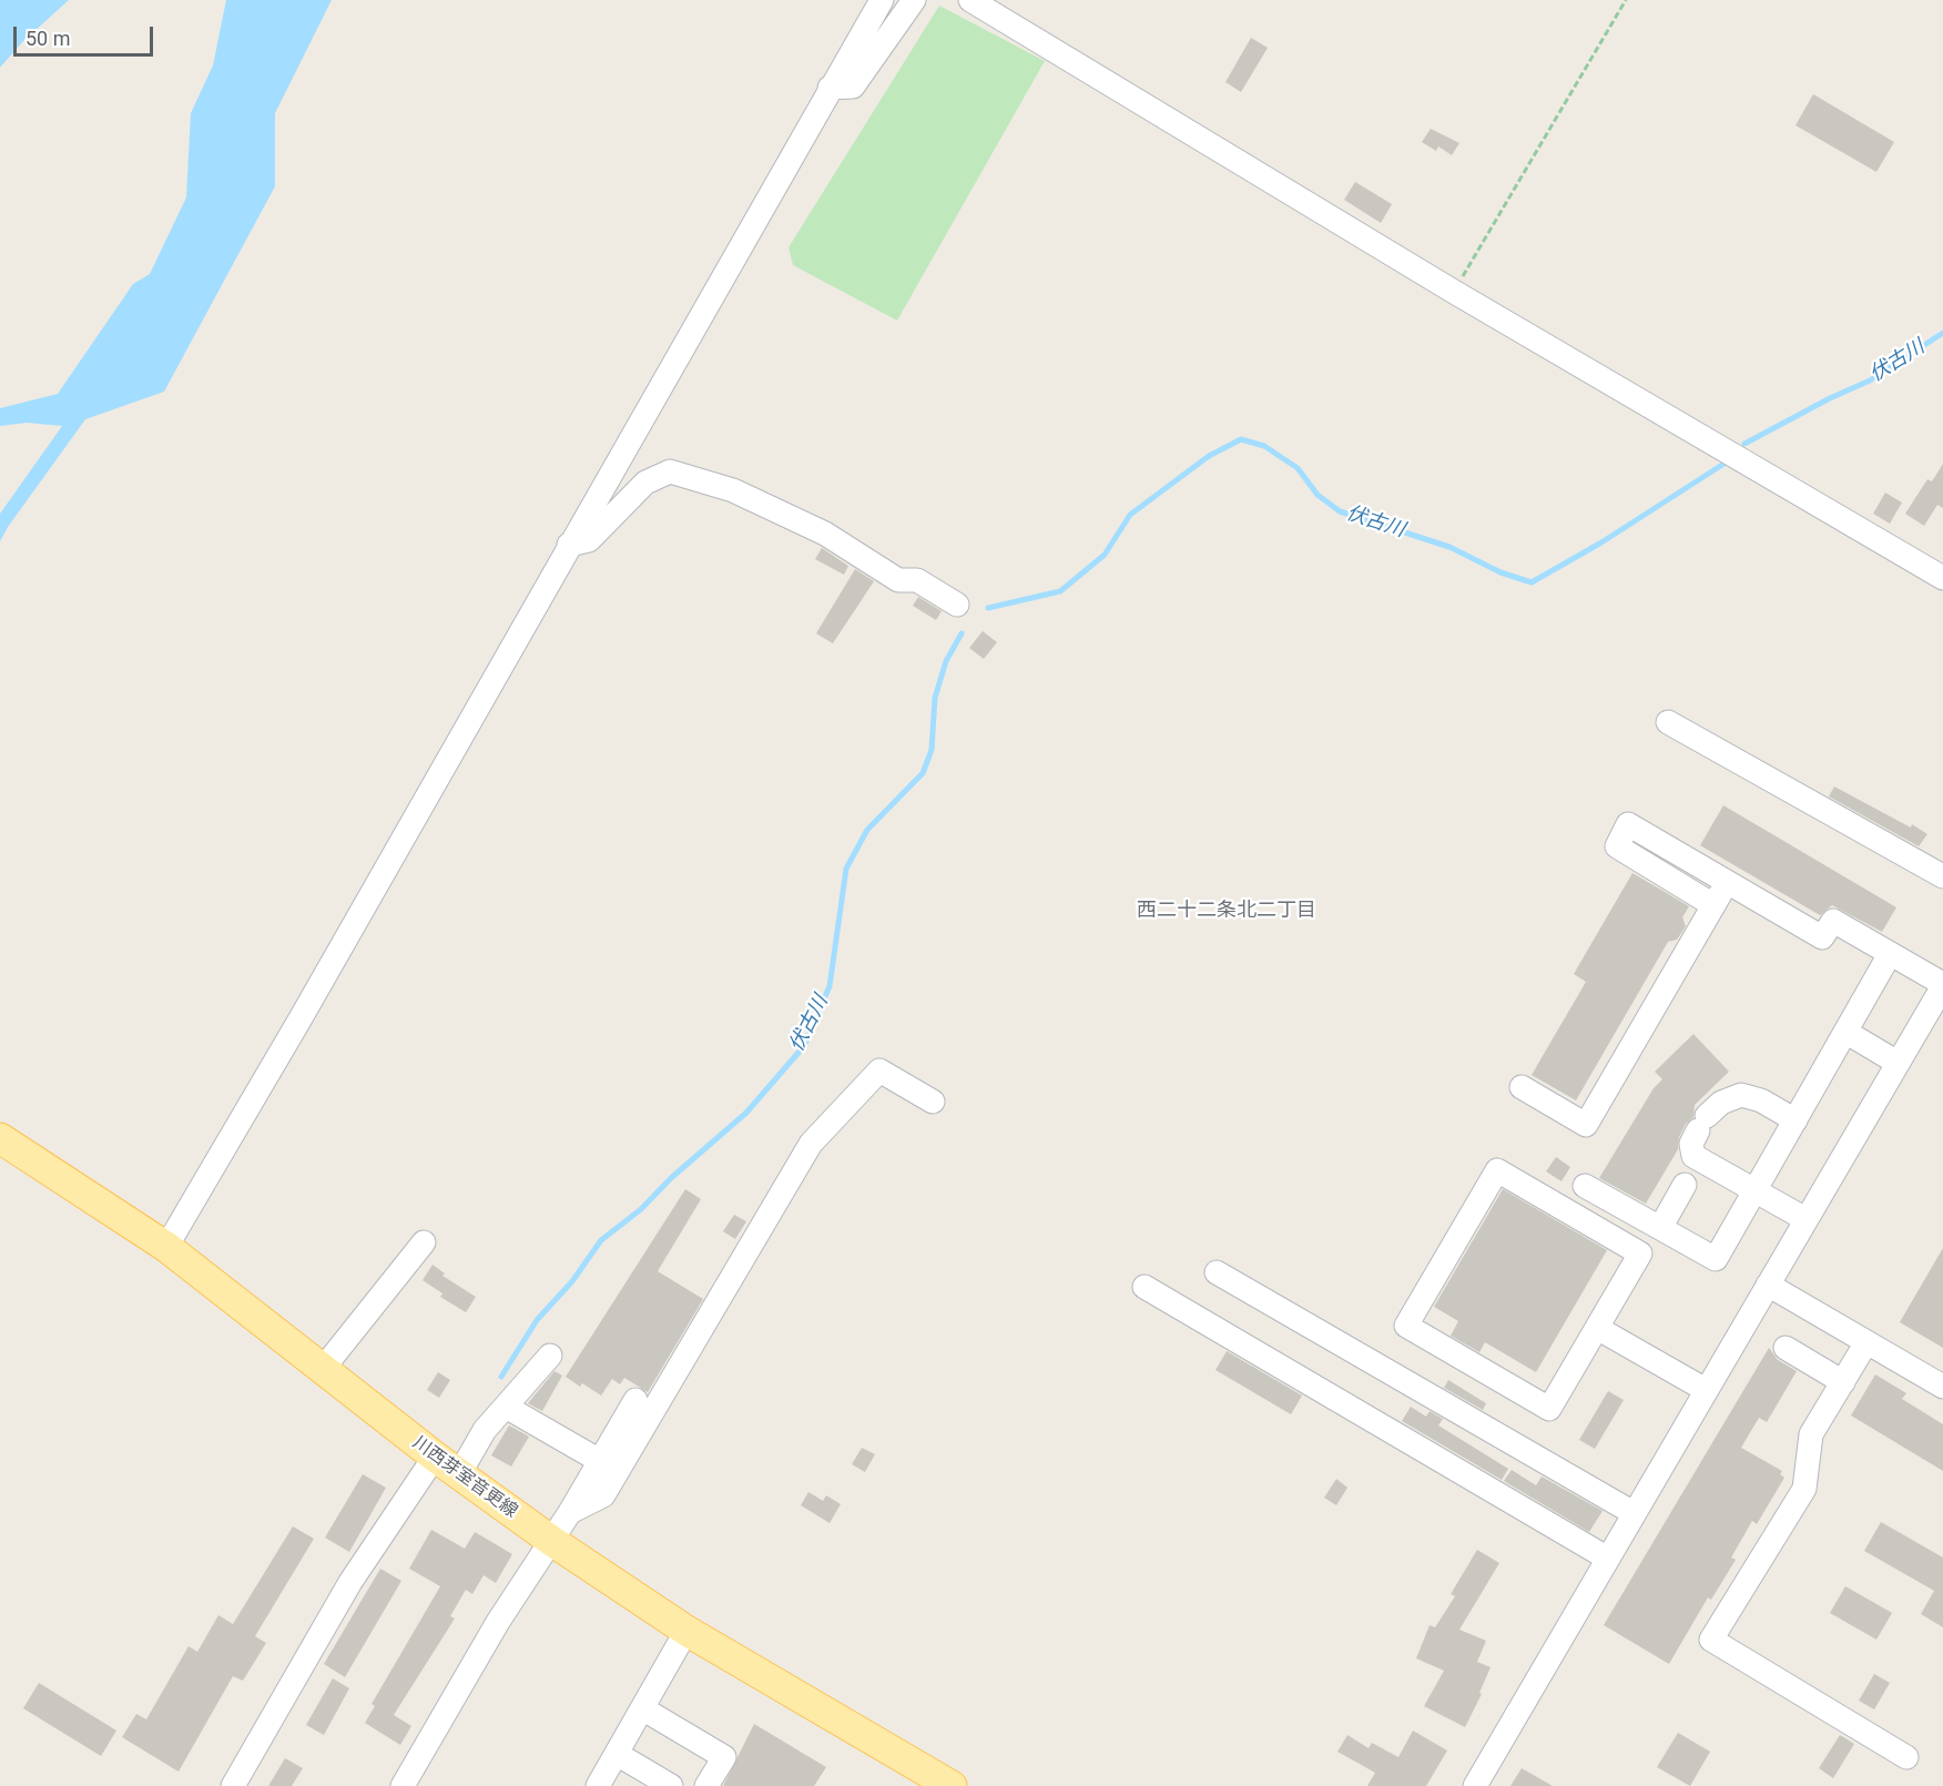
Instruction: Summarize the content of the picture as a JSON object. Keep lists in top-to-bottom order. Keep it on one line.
{"streets":{"main road":["川西芽室音更線"]},"districts":["西二十二条北二丁目"],"water":["伏古川"],"scale_bar":"50 m"}
